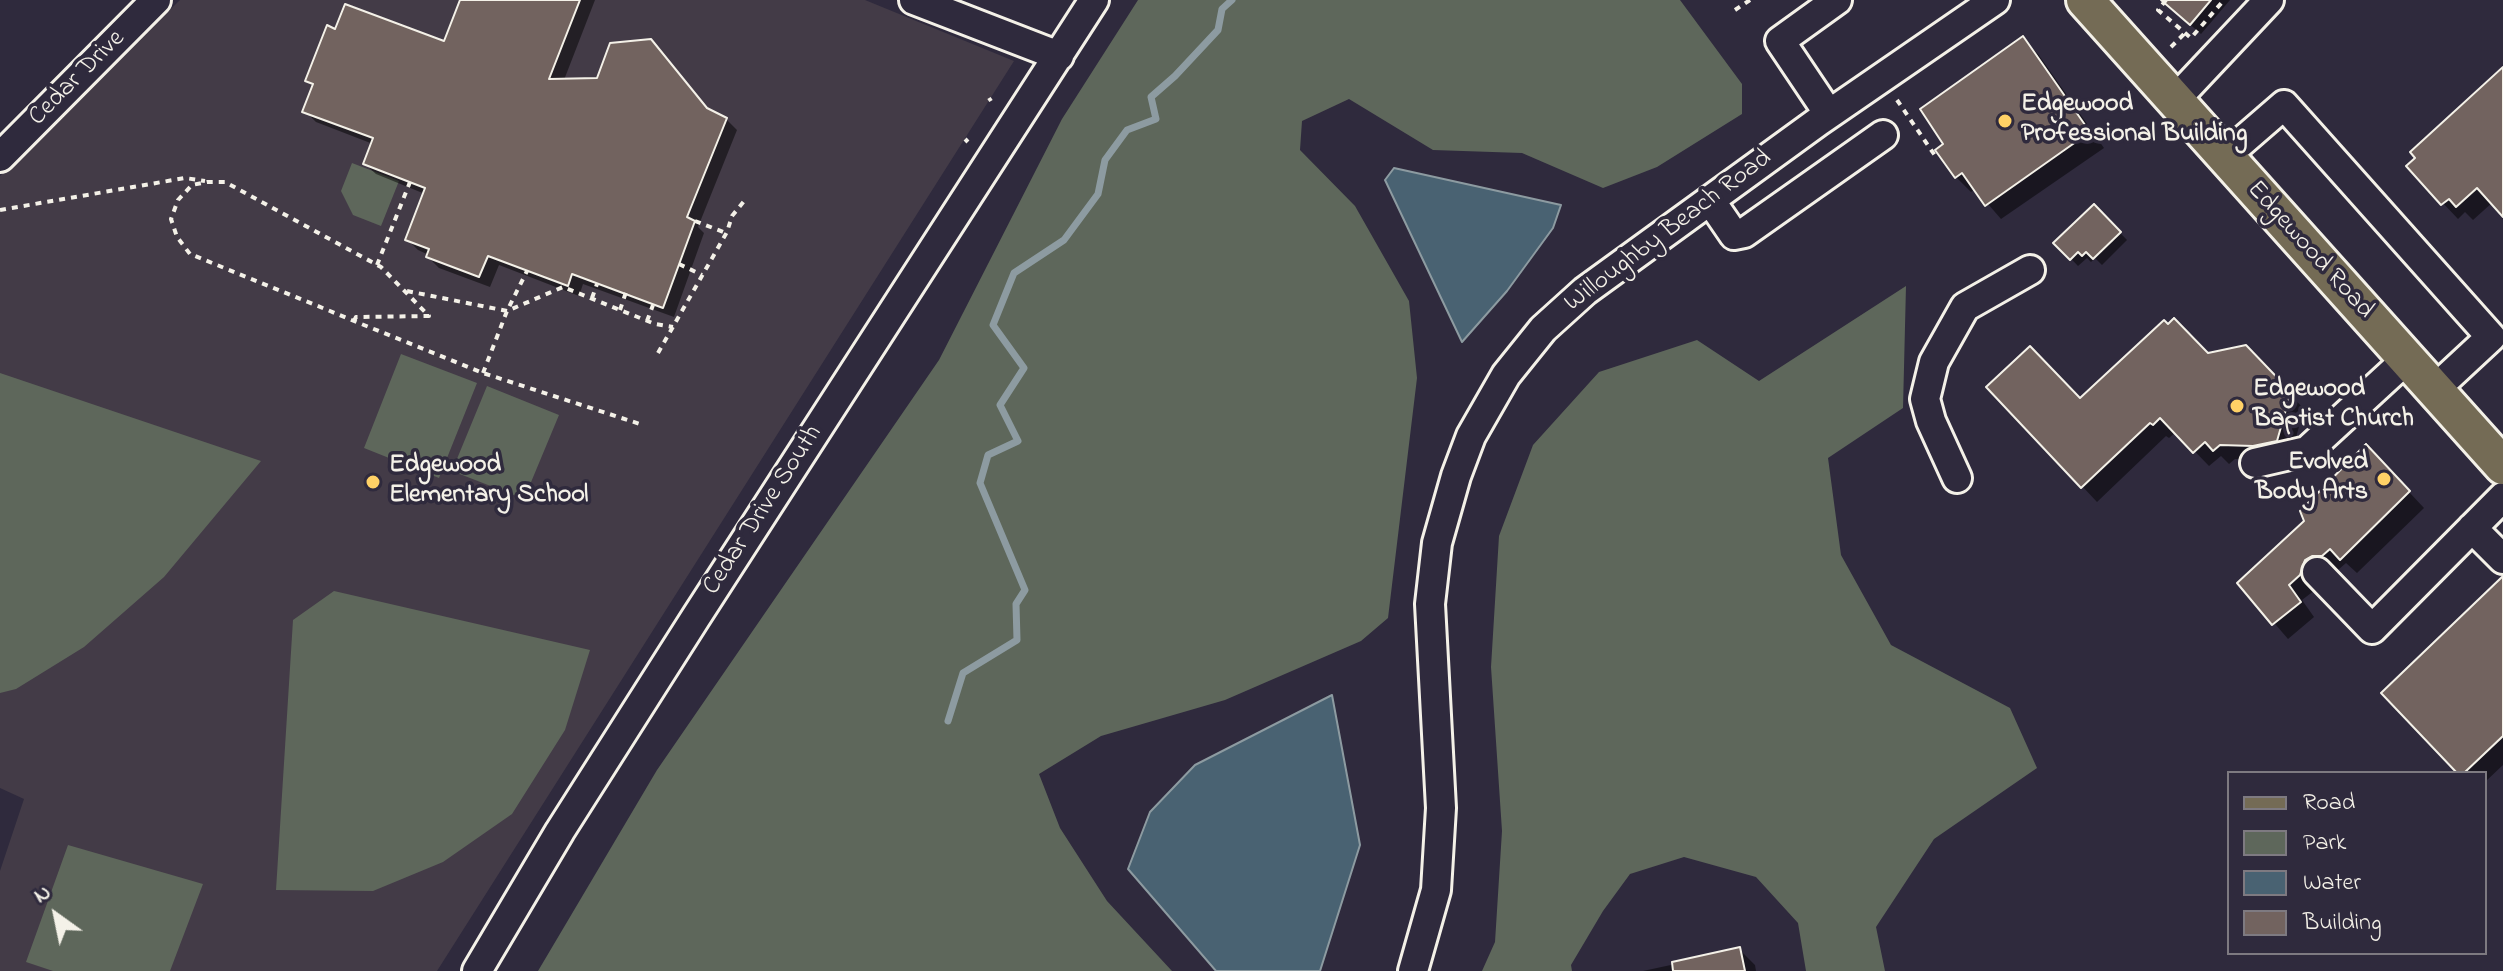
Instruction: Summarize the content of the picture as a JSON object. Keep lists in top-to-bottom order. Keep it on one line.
{"streets":{"main road":["Edgewood Road"],"street":["Cedar Drive","Willoughby Beach Road","Cedar Drive South"]},"places":["Edgewood Professional Building","Edgewood Baptist Church","Evolved Body Arts","Edgewood Elementary School"],"legend":["Road","Park","Water","Building"],"north":"top left"}
